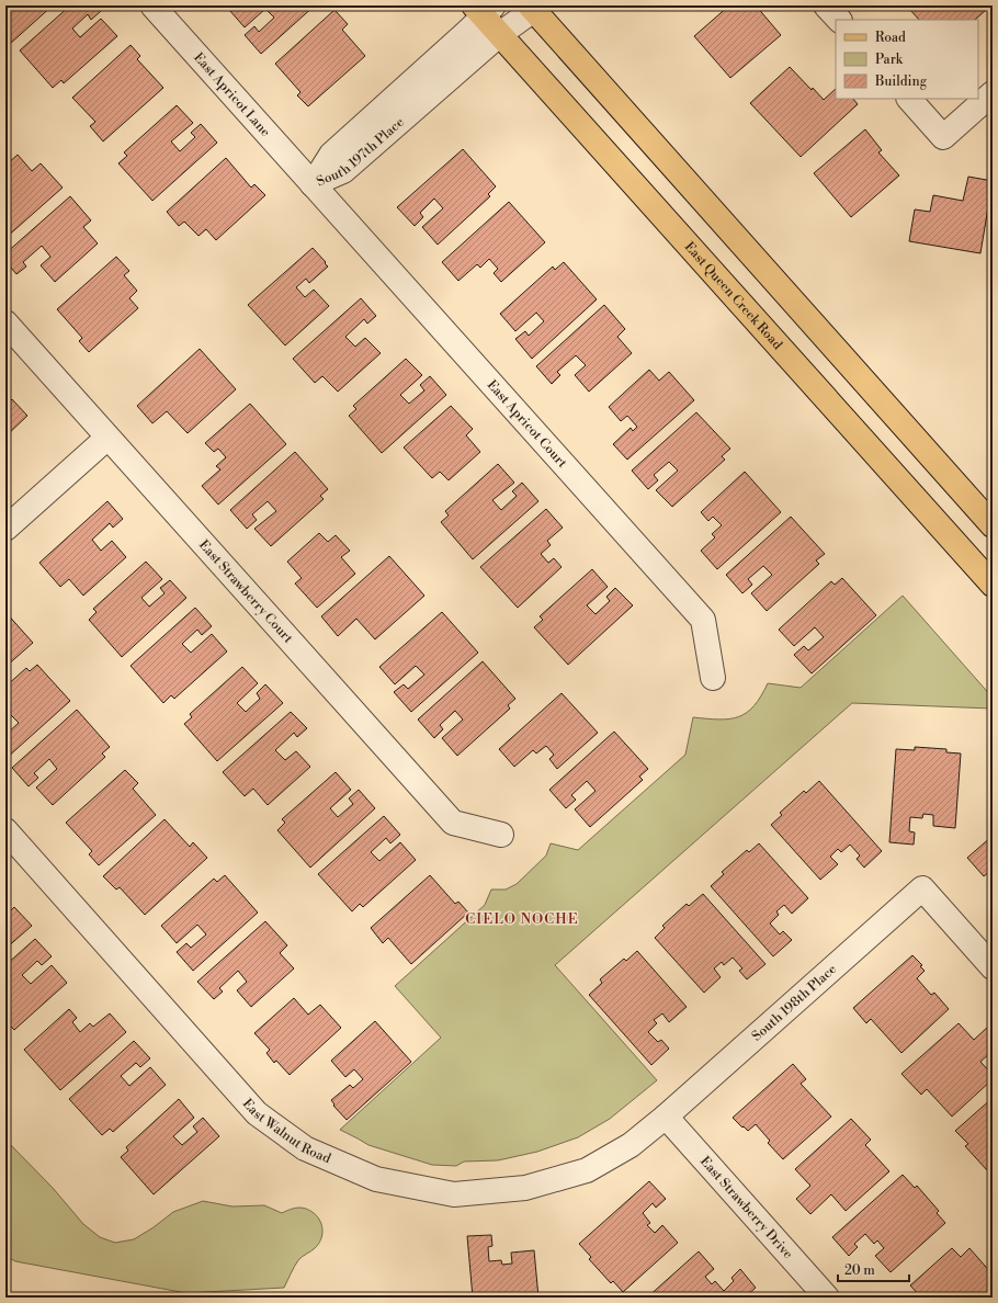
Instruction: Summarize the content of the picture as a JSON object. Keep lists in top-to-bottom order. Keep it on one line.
{"streets":{"main road":["East Queen Creek Road"],"street":["East Apricot Lane","South 197th Place","East Apricot Court","East Strawberry Court","South 198th Place","East Walnut Road","East Strawberry Drive"]},"crossings":[["East Apricot Lane","South 197th Place"],["East Apricot Lane","East Apricot Court"],["South 197th Place","East Queen Creek Road"],["South 197th Place","East Apricot Court"],["South 198th Place","East Walnut Road"],["South 198th Place","East Strawberry Drive"],["East Walnut Road","East Strawberry Drive"]],"districts":["CIELO NOCHE"],"legend":["Road","Park","Building"],"scale_bar":"20 m"}
